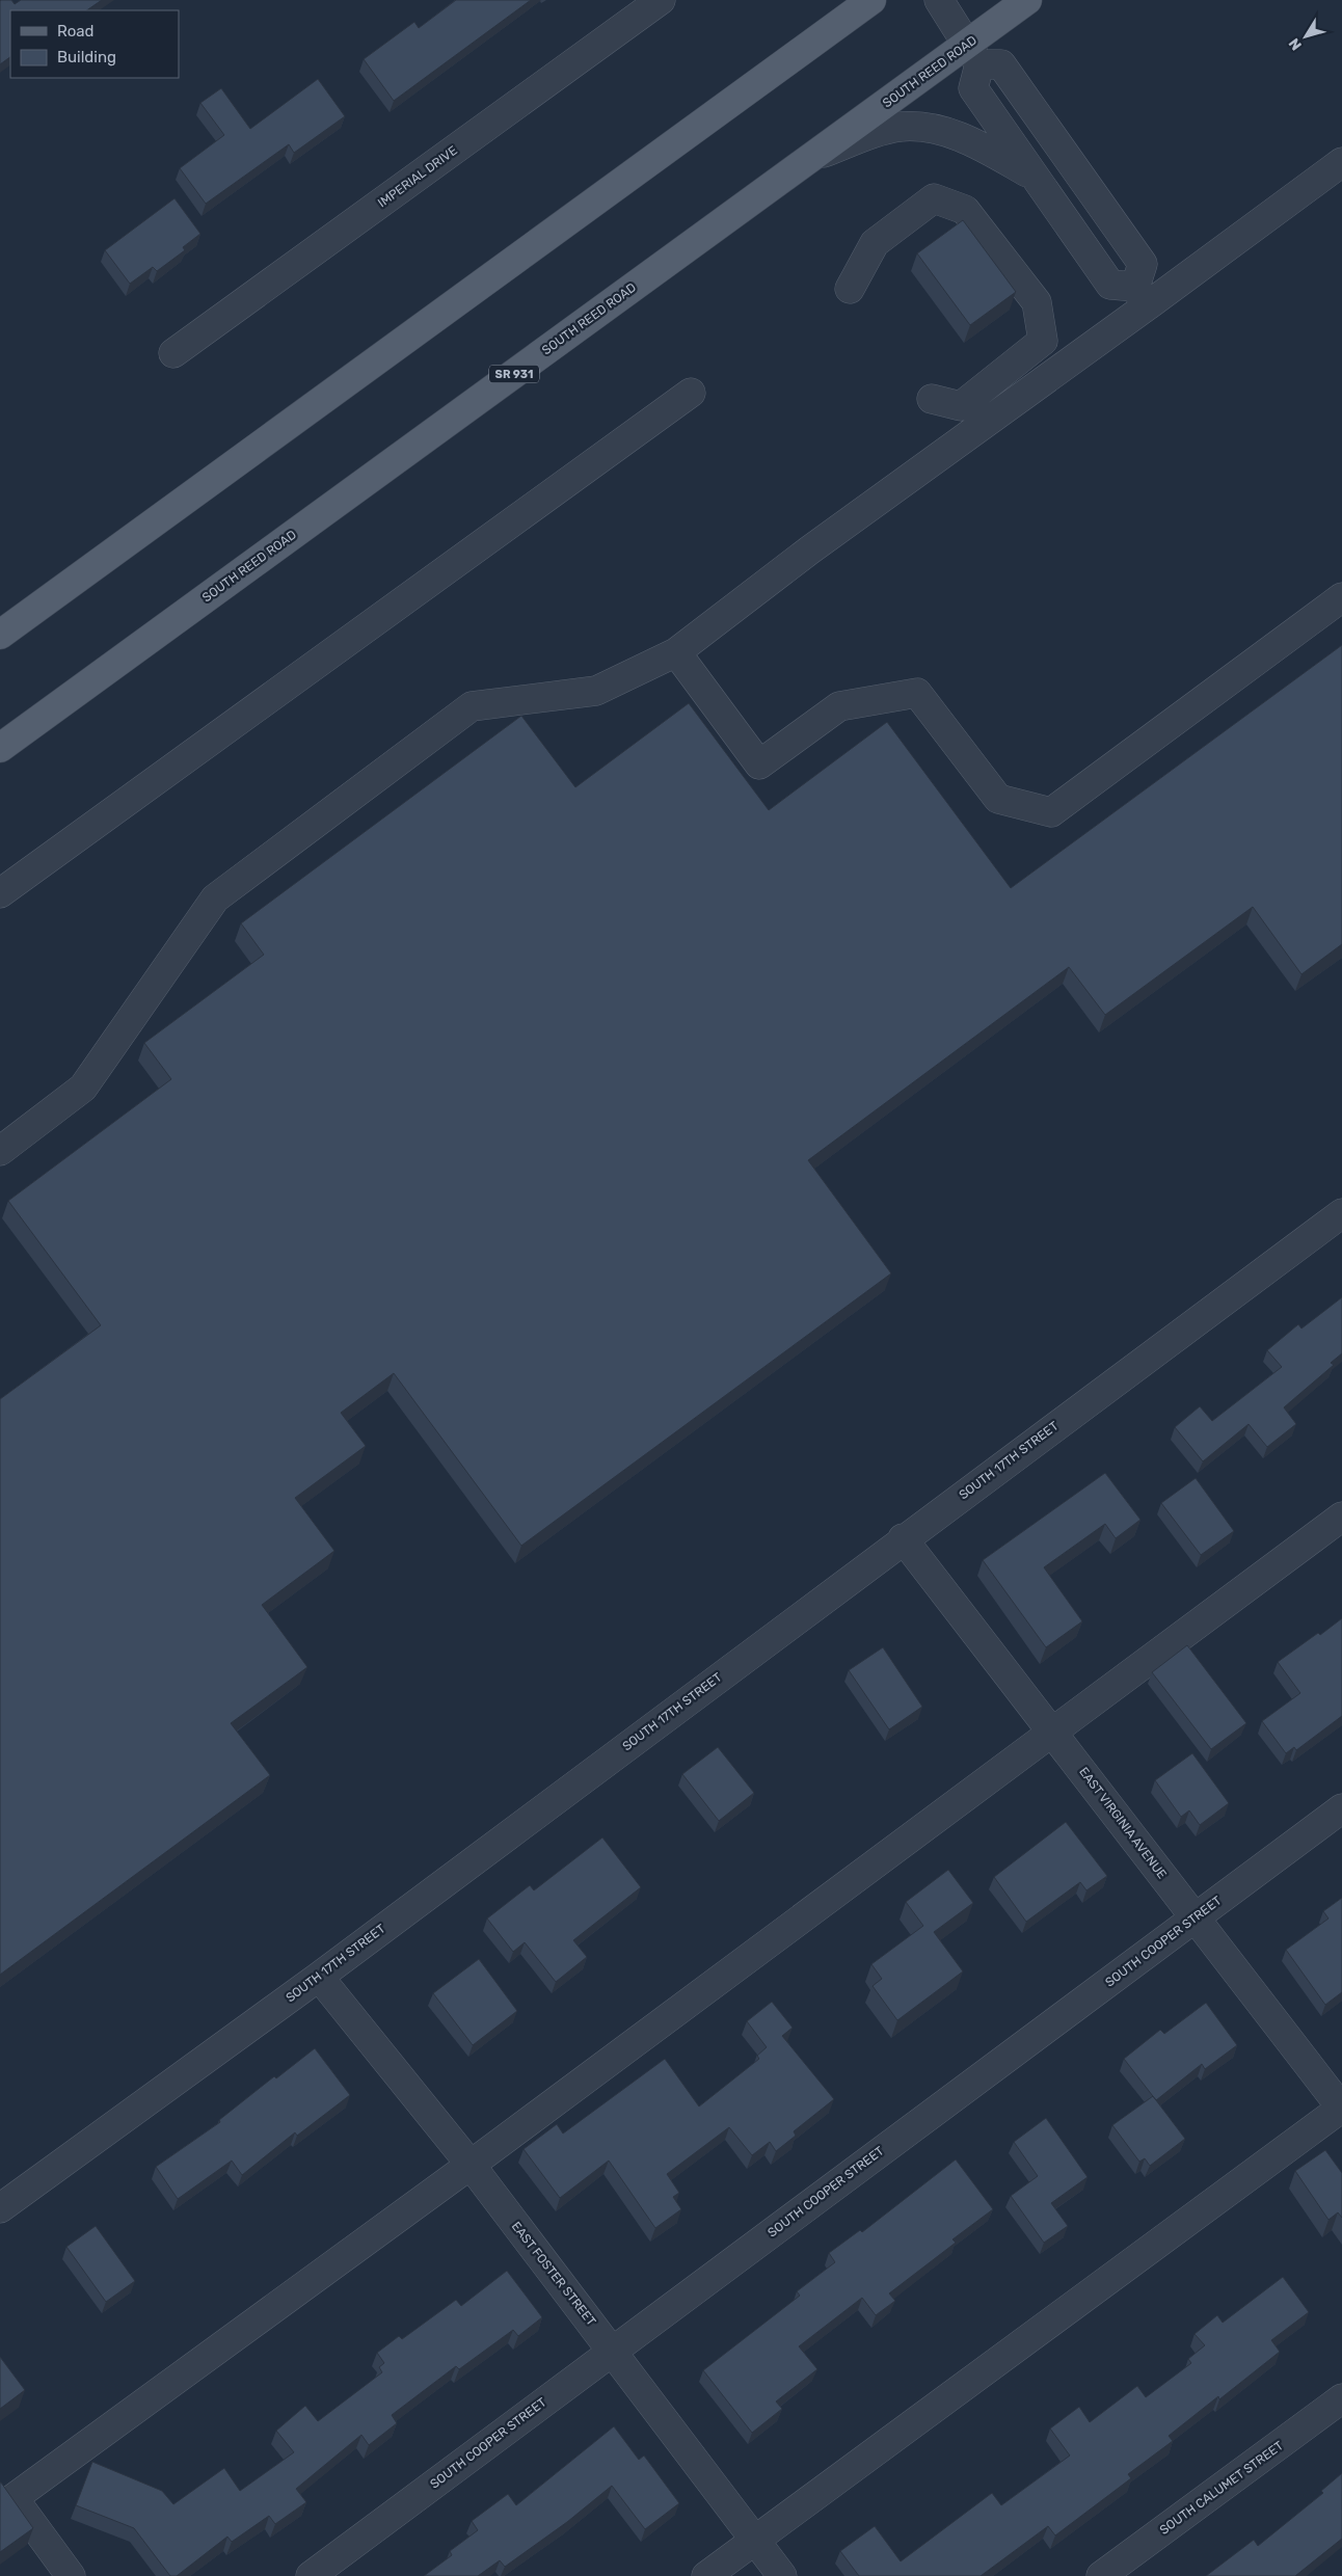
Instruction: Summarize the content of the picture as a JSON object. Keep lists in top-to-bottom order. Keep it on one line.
{"streets":{"main road":["SOUTH REED ROAD","SR 931"],"street":["IMPERIAL DRIVE","SOUTH 17TH STREET","EAST VIRGINIA AVENUE","SOUTH COOPER STREET","EAST FOSTER STREET","SOUTH CALUMET STREET"]},"crossings":[["SOUTH 17TH STREET","EAST VIRGINIA AVENUE"],["SOUTH 17TH STREET","EAST FOSTER STREET"],["EAST VIRGINIA AVENUE","SOUTH COOPER STREET"],["SOUTH COOPER STREET","EAST FOSTER STREET"]],"legend":["Road","Building"],"north":"bottom left"}
